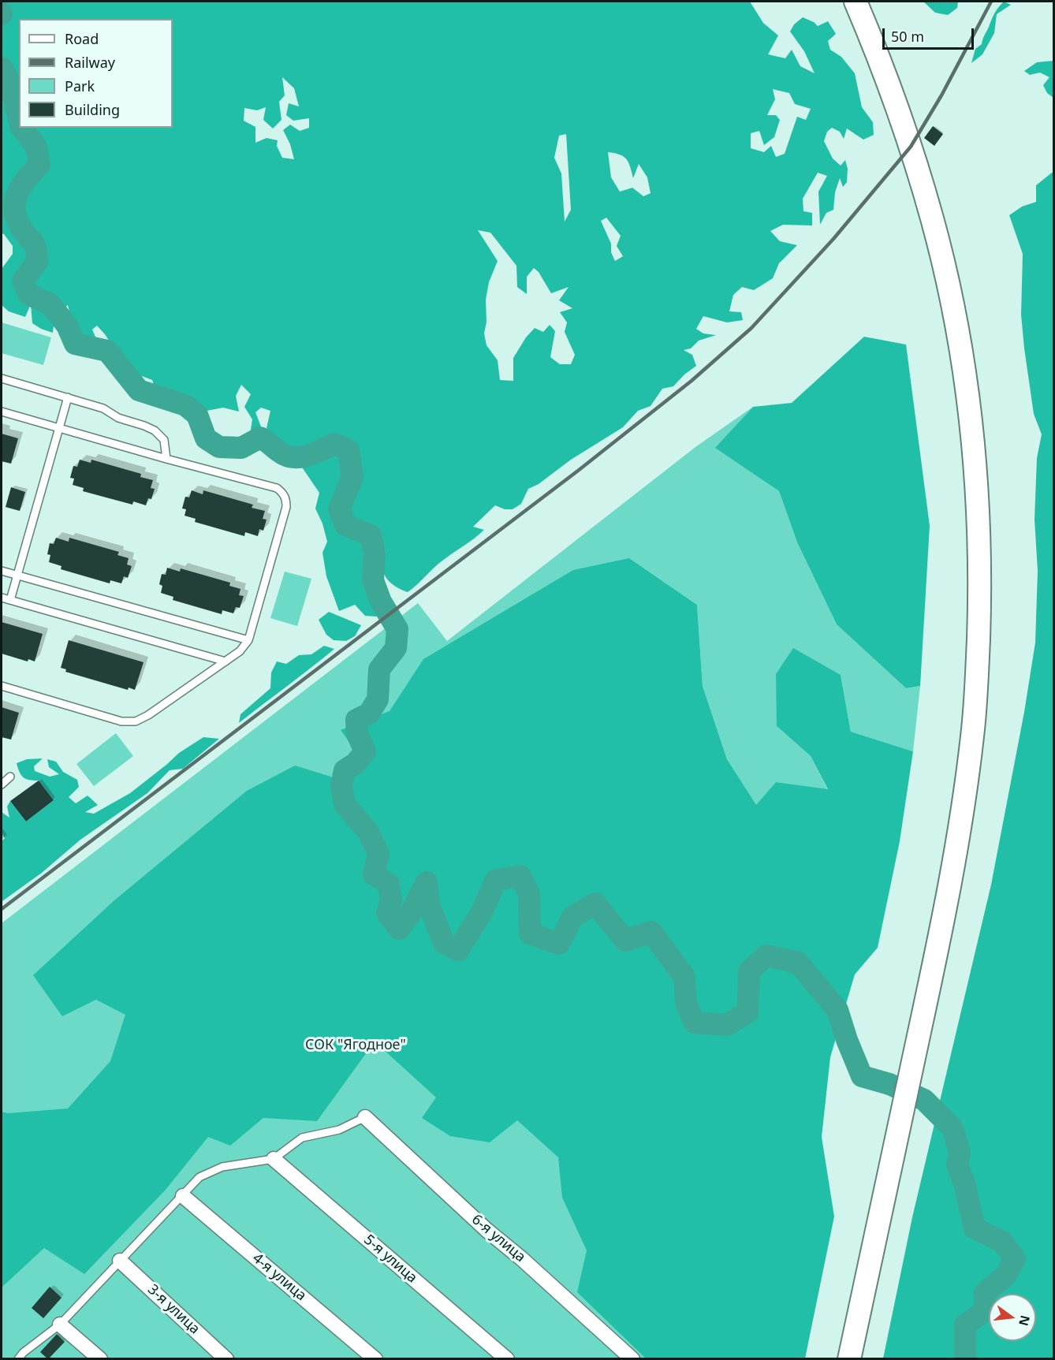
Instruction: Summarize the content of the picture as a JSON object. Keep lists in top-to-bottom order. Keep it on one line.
{"streets":{"street":["6-я улица","5-я улица","4-я улица","3-я улица"]},"parks":["СОК \"Ягодное\""],"legend":["Road","Railway","Park","Building"],"scale_bar":"50 m","north":"right"}
